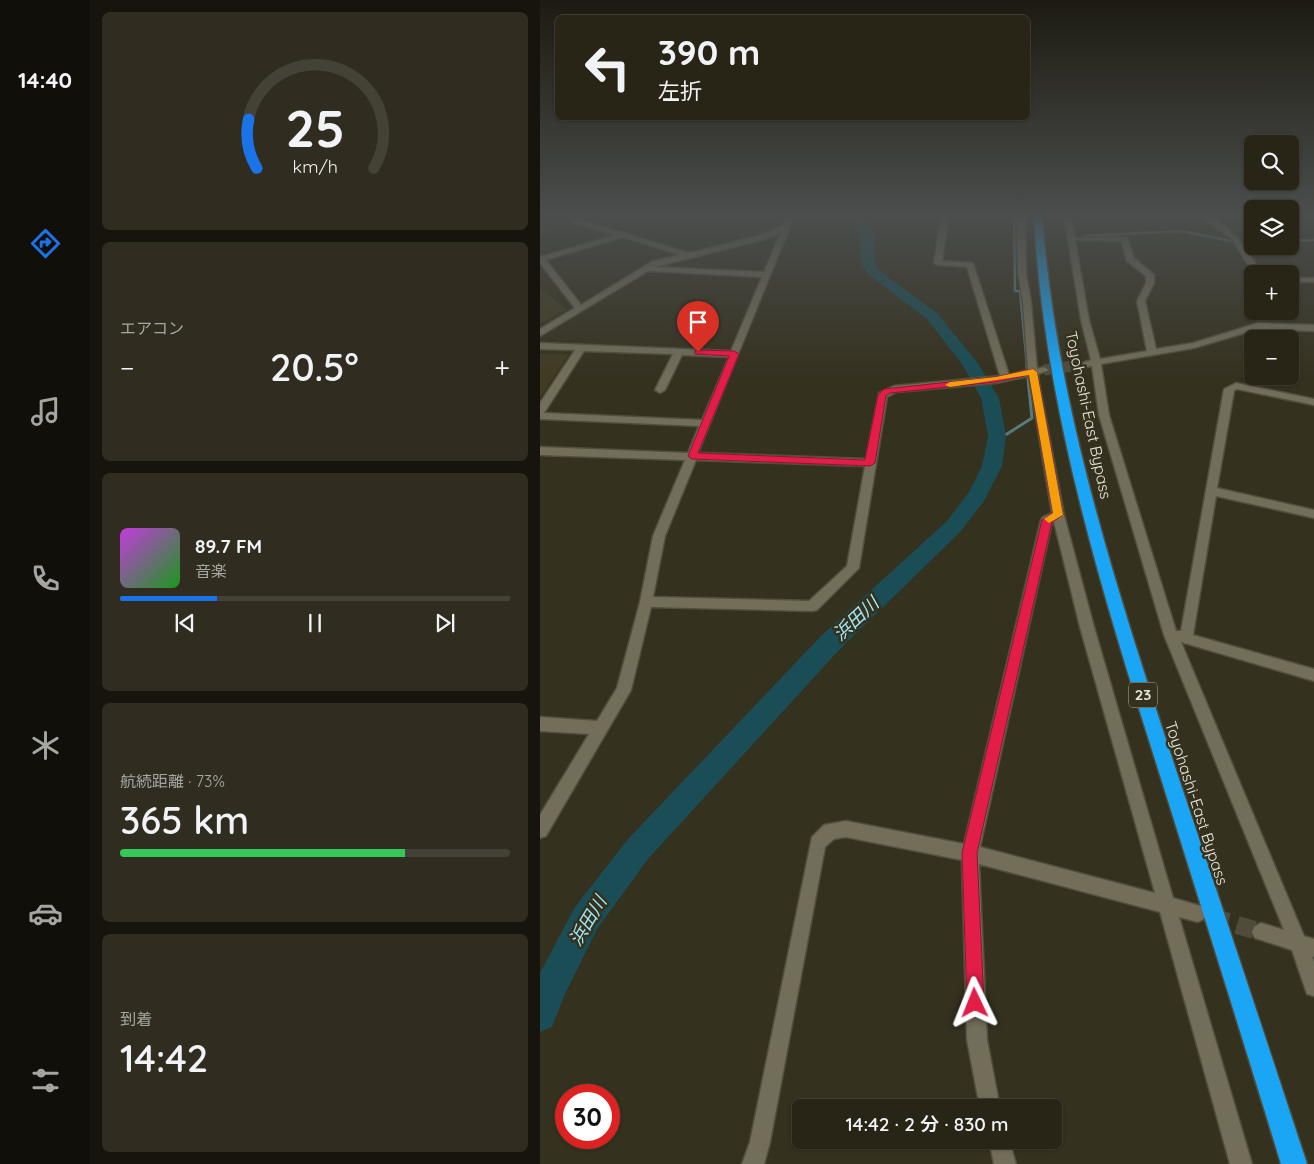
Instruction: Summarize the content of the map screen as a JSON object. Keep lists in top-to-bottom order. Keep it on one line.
{"streets":{"highway":["Toyohashi-East Bypass","23"]},"water":["浜田川"],"page":{"tabs":"14:40","turn":["390 m","左折"],"map_buttons":["+","−"],"tile":["エアコン",["航続距離 · 73%","365 km"],["到着","14:42"]],"heat":["−","20.5°","+"],"song":["89.7 FM","音楽"],"limit":"30","trip":"14:42 · 2 分 · 830 m","gauge":["25","km/h"]}}
